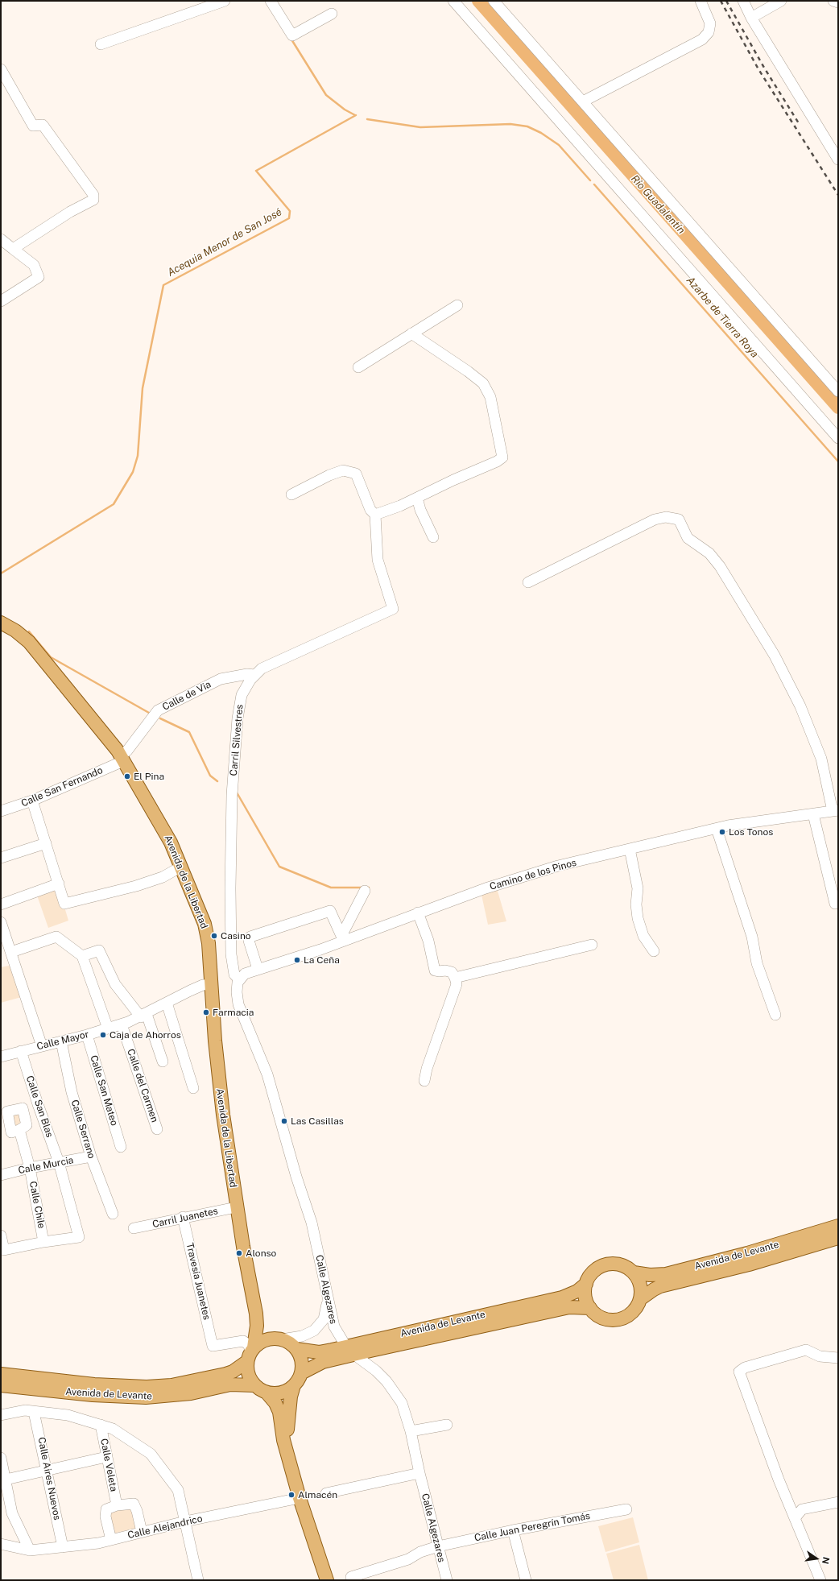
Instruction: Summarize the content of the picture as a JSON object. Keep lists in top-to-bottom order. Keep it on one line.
{"streets":{"main road":["Avenida de la Libertad","Avenida de Levante"],"street":["Calle de Via","Carril Silvestres","Calle San Fernando","Camino de los Pinos","Calle Mayor","Calle del Carmen","Calle San Mateo","Calle San Blas","Calle Serrano","Calle Murcia","Calle Chile","Carril Juanetes","Travesía Juanetes","Calle Algezares","Calle Veleta","Calle Aires Nuevos","Calle Alejandrico","Calle Juan Peregrín Tomás"]},"crossings":[["Calle de Via","Carril Silvestres"],["Calle de Via","Calle San Fernando"],["Calle de Via","Avenida de la Libertad"],["Carril Silvestres","Camino de los Pinos"],["Carril Silvestres","Calle Algezares"],["Calle San Fernando","Avenida de la Libertad"],["Camino de los Pinos","Calle Algezares"],["Avenida de la Libertad","Calle Mayor"],["Avenida de la Libertad","Carril Juanetes"],["Avenida de la Libertad","Avenida de Levante"],["Avenida de la Libertad","Travesía Juanetes"],["Calle Mayor","Calle del Carmen"],["Calle Mayor","Calle San Mateo"],["Calle Mayor","Calle San Blas"],["Calle Mayor","Calle Serrano"],["Calle San Blas","Calle Murcia"],["Calle San Blas","Calle Chile"],["Calle Serrano","Calle Murcia"],["Calle Murcia","Calle Chile"],["Carril Juanetes","Travesía Juanetes"],["Avenida de Levante","Travesía Juanetes"],["Avenida de Levante","Calle Algezares"],["Calle Algezares","Calle Juan Peregrín Tomás"],["Calle Veleta","Calle Alejandrico"],["Calle Aires Nuevos","Calle Alejandrico"]],"water":["Río Guadalentín","Acequia Menor de San José","Azarbe de Tierra Roya"],"places":["El Pina","Los Tonos","Casino","La Ceña","Farmacia","Caja de Ahorros","Las Casillas","Alonso","Almacén"],"north":"right"}
